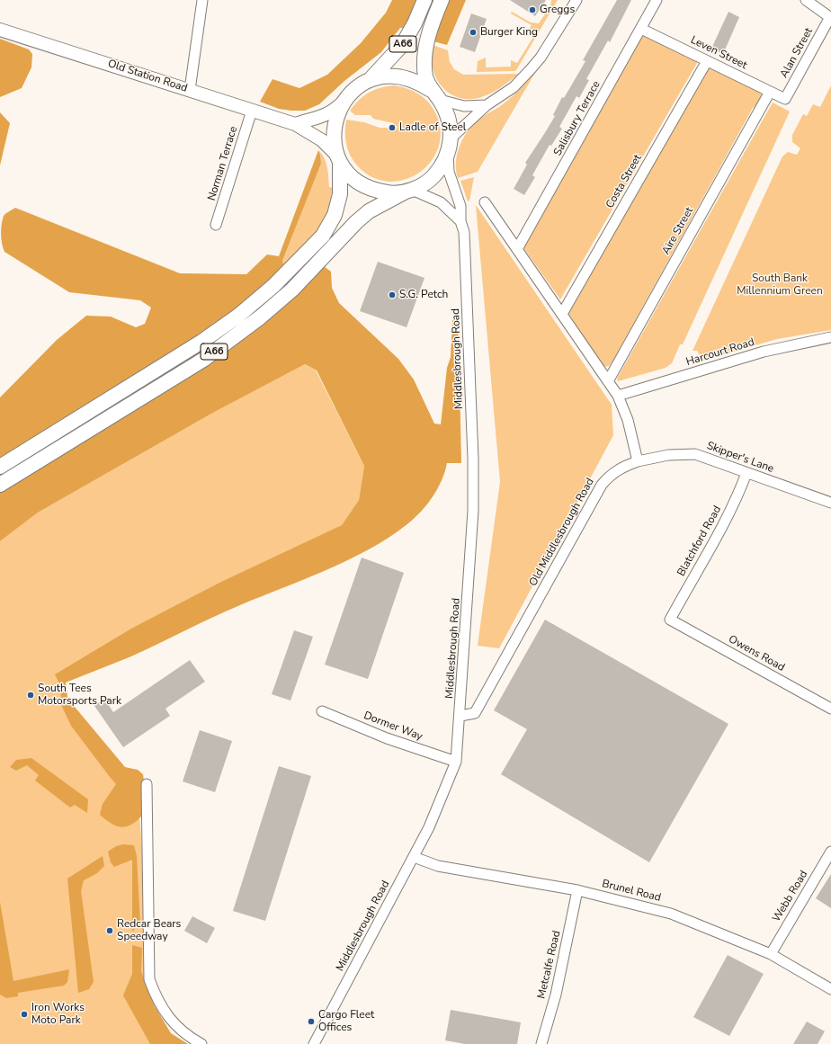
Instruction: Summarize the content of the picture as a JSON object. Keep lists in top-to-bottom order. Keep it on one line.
{"streets":{"highway":["A66"],"main road":["Old Station Road"],"street":["Leven Street","Alan Street","Salisbury Terrace","Norman Terrace","Costa Street","Aire Street","Harcourt Road","Middlesbrough Road","Skipper's Lane","Old Middlesbrough Road","Blatchford Road","Owens Road","Dormer Way","Brunel Road","Webb Road","Metcalfe Road"]},"crossings":[["A66","Old Station Road"],["A66","Middlesbrough Road"],["Leven Street","Alan Street"],["Leven Street","Salisbury Terrace"],["Leven Street","Costa Street"],["Leven Street","Aire Street"],["Old Station Road","Norman Terrace"],["Old Station Road","Middlesbrough Road"],["Middlesbrough Road","Old Middlesbrough Road"],["Middlesbrough Road","Dormer Way"],["Middlesbrough Road","Brunel Road"],["Skipper's Lane","Old Middlesbrough Road"],["Skipper's Lane","Blatchford Road"],["Blatchford Road","Owens Road"],["Brunel Road","Webb Road"],["Brunel Road","Metcalfe Road"]],"parks":["South Bank Millennium Green"],"places":["Greggs","Burger King","Ladle of Steel","S.G. Petch","South Tees Motorsports Park","Redcar Bears Speedway","Iron Works Moto Park","Cargo Fleet Offices"]}
